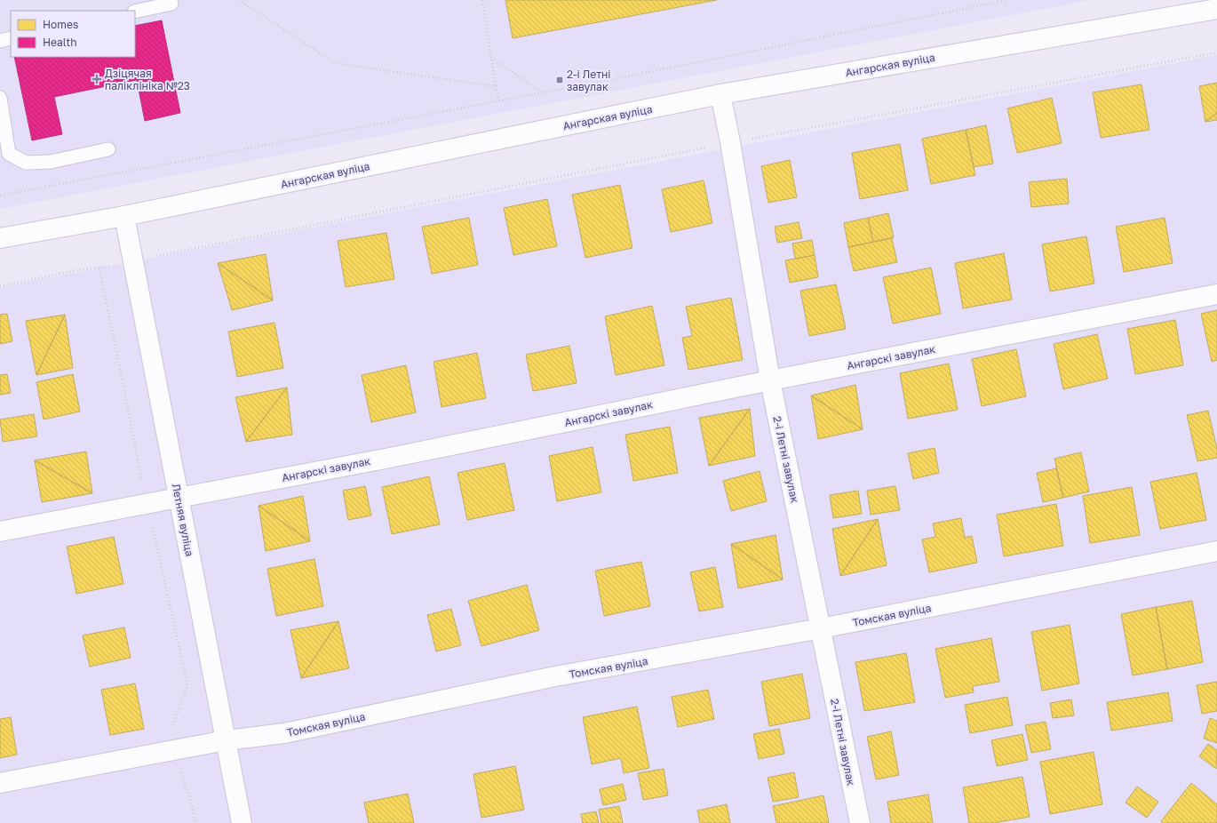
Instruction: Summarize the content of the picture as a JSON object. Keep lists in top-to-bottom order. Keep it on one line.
{"streets":{"street":["Ангарская вуліца","Ангарскі завулак","2-і Летні завулак","Летняя вуліца","Томская вуліца"]},"crossings":[["Ангарская вуліца","2-і Летні завулак"],["Ангарская вуліца","Летняя вуліца"],["Ангарскі завулак","2-і Летні завулак"],["Ангарскі завулак","Летняя вуліца"],["2-і Летні завулак","Томская вуліца"],["Летняя вуліца","Томская вуліца"]],"places":{"health":["Дзіцячая паліклініка №23"],"transit":["2-і Летні завулак"]},"legend":["Homes","Health"]}
